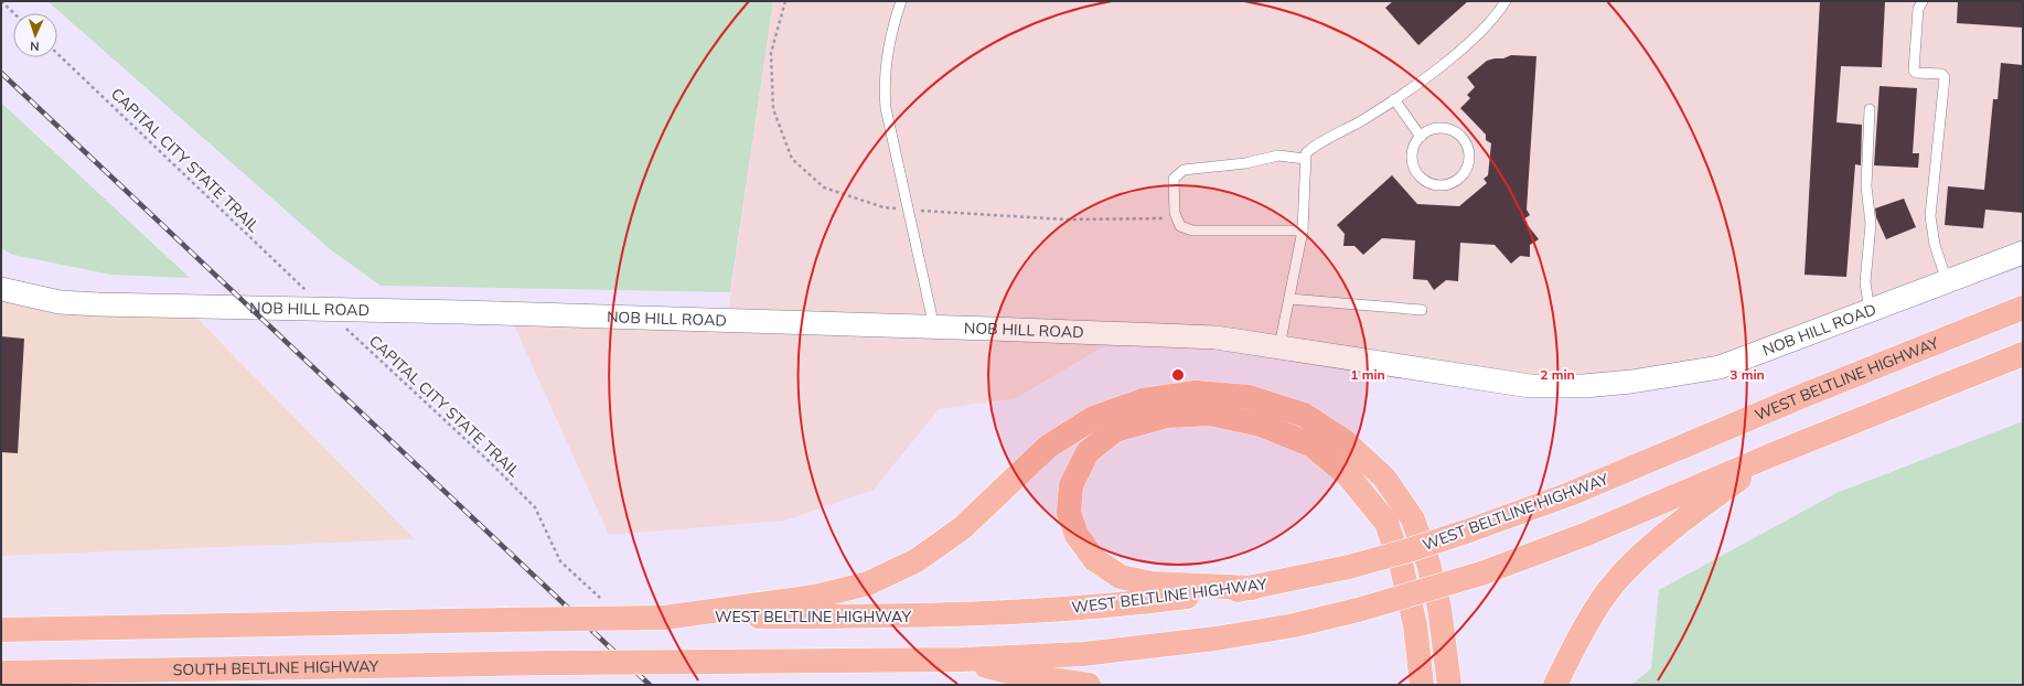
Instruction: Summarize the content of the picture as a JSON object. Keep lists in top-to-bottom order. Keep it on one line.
{"streets":{"highway":["WEST BELTLINE HIGHWAY","SOUTH BELTLINE HIGHWAY"],"street":["NOB HILL ROAD"],"path":["CAPITAL CITY STATE TRAIL"]},"crossings":[["CAPITAL CITY STATE TRAIL","NOB HILL ROAD"]],"north":"bottom","rings":["1 min","2 min","3 min"]}
